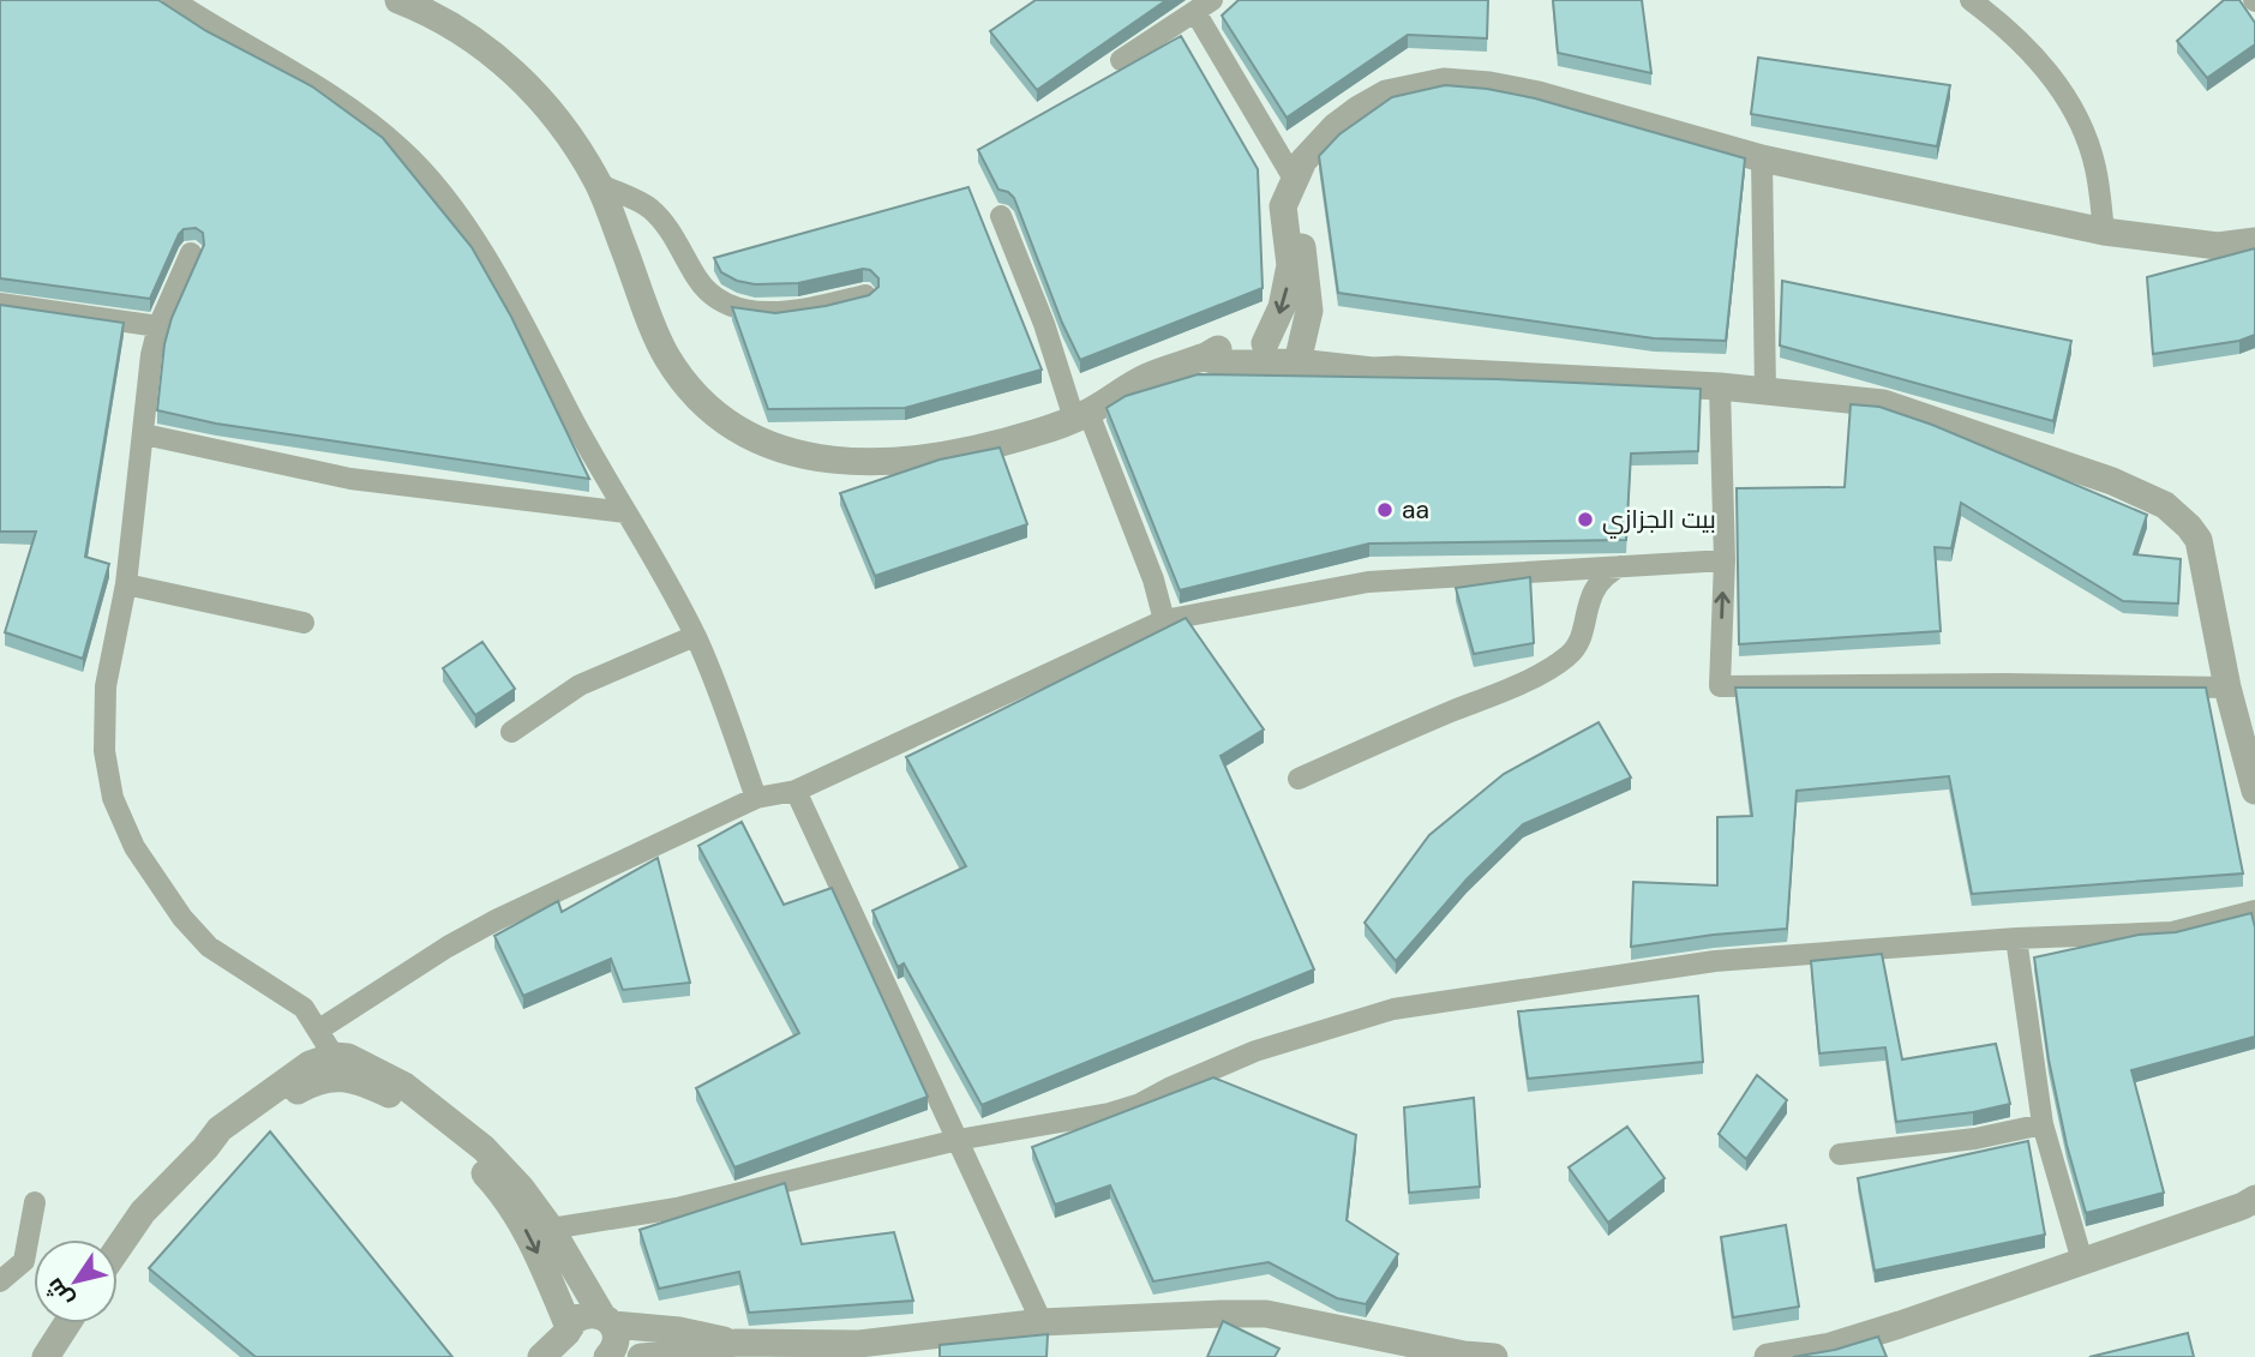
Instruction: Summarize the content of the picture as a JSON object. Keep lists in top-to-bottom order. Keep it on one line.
{"places":["aa","بيت الجزازي"],"north":"bottom left"}
